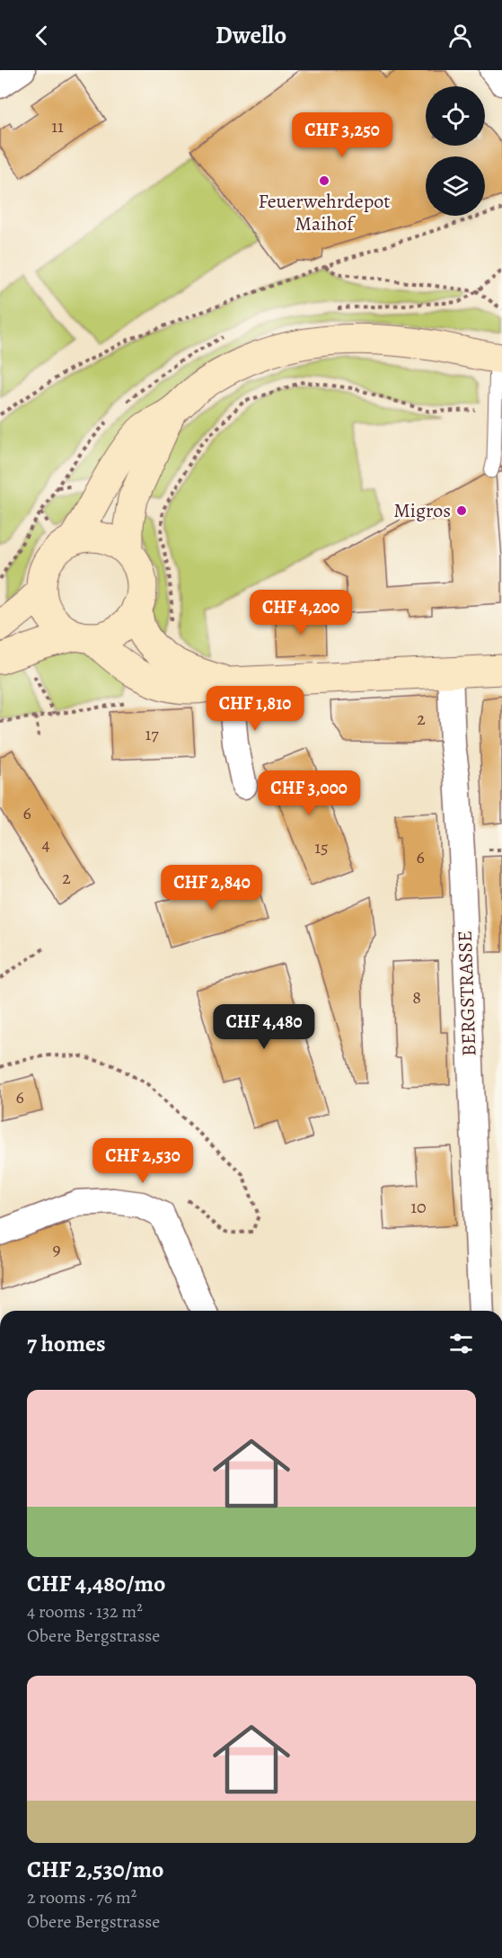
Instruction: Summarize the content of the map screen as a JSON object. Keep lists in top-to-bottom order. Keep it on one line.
{"streets":{"street":["BERGSTRASSE"]},"places":["Feuerwehrdepot Maihof","Migros"],"house_numbers":["11","2","17","6","4","15","6","2","8","6","10","9"],"page":{"header":"Dwello","price":["CHF 3,250","CHF 4,200","CHF 1,810","CHF 3,000","CHF 2,840","CHF 4,480","CHF 2,530"],"heading":"7 homes","list":[{"name":"CHF 4,480/mo","note":"4 rooms · 132 m² · Obere Bergstrasse"},{"name":"CHF 2,530/mo","note":"2 rooms · 76 m² · Obere Bergstrasse"}]}}
